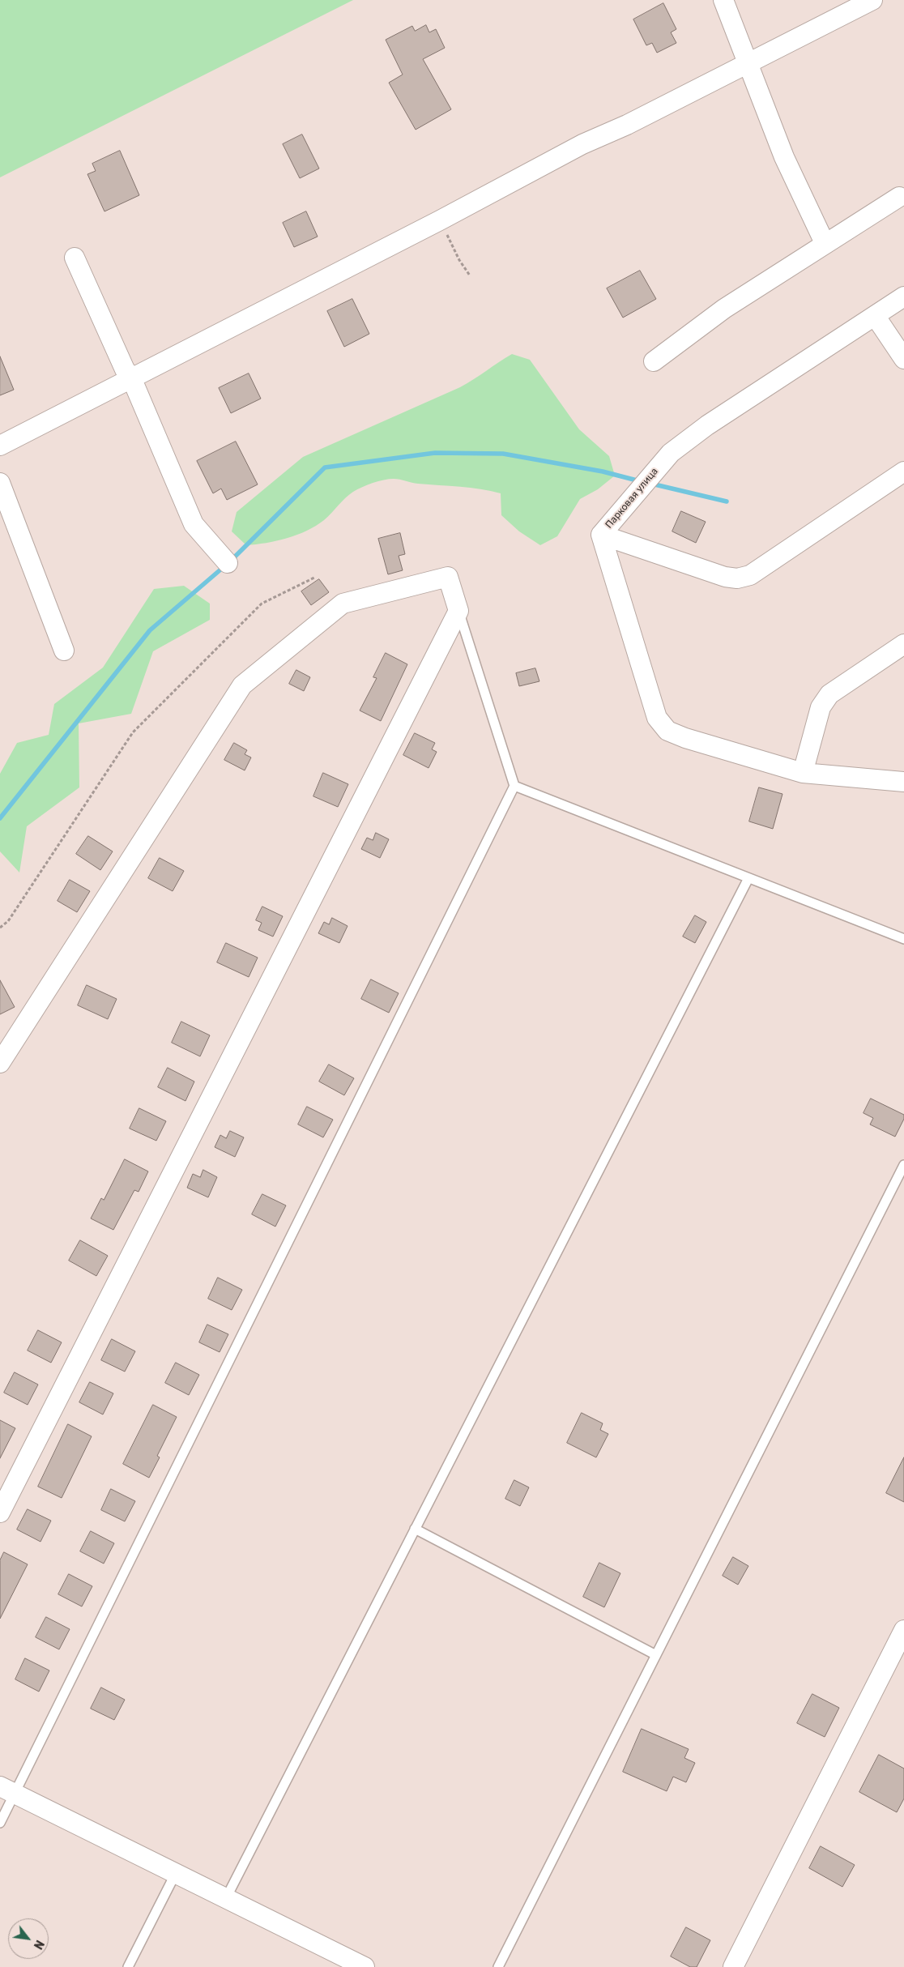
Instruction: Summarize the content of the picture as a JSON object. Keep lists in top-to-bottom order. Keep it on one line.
{"streets":{"street":["Парковая улица"]},"north":"bottom right"}
